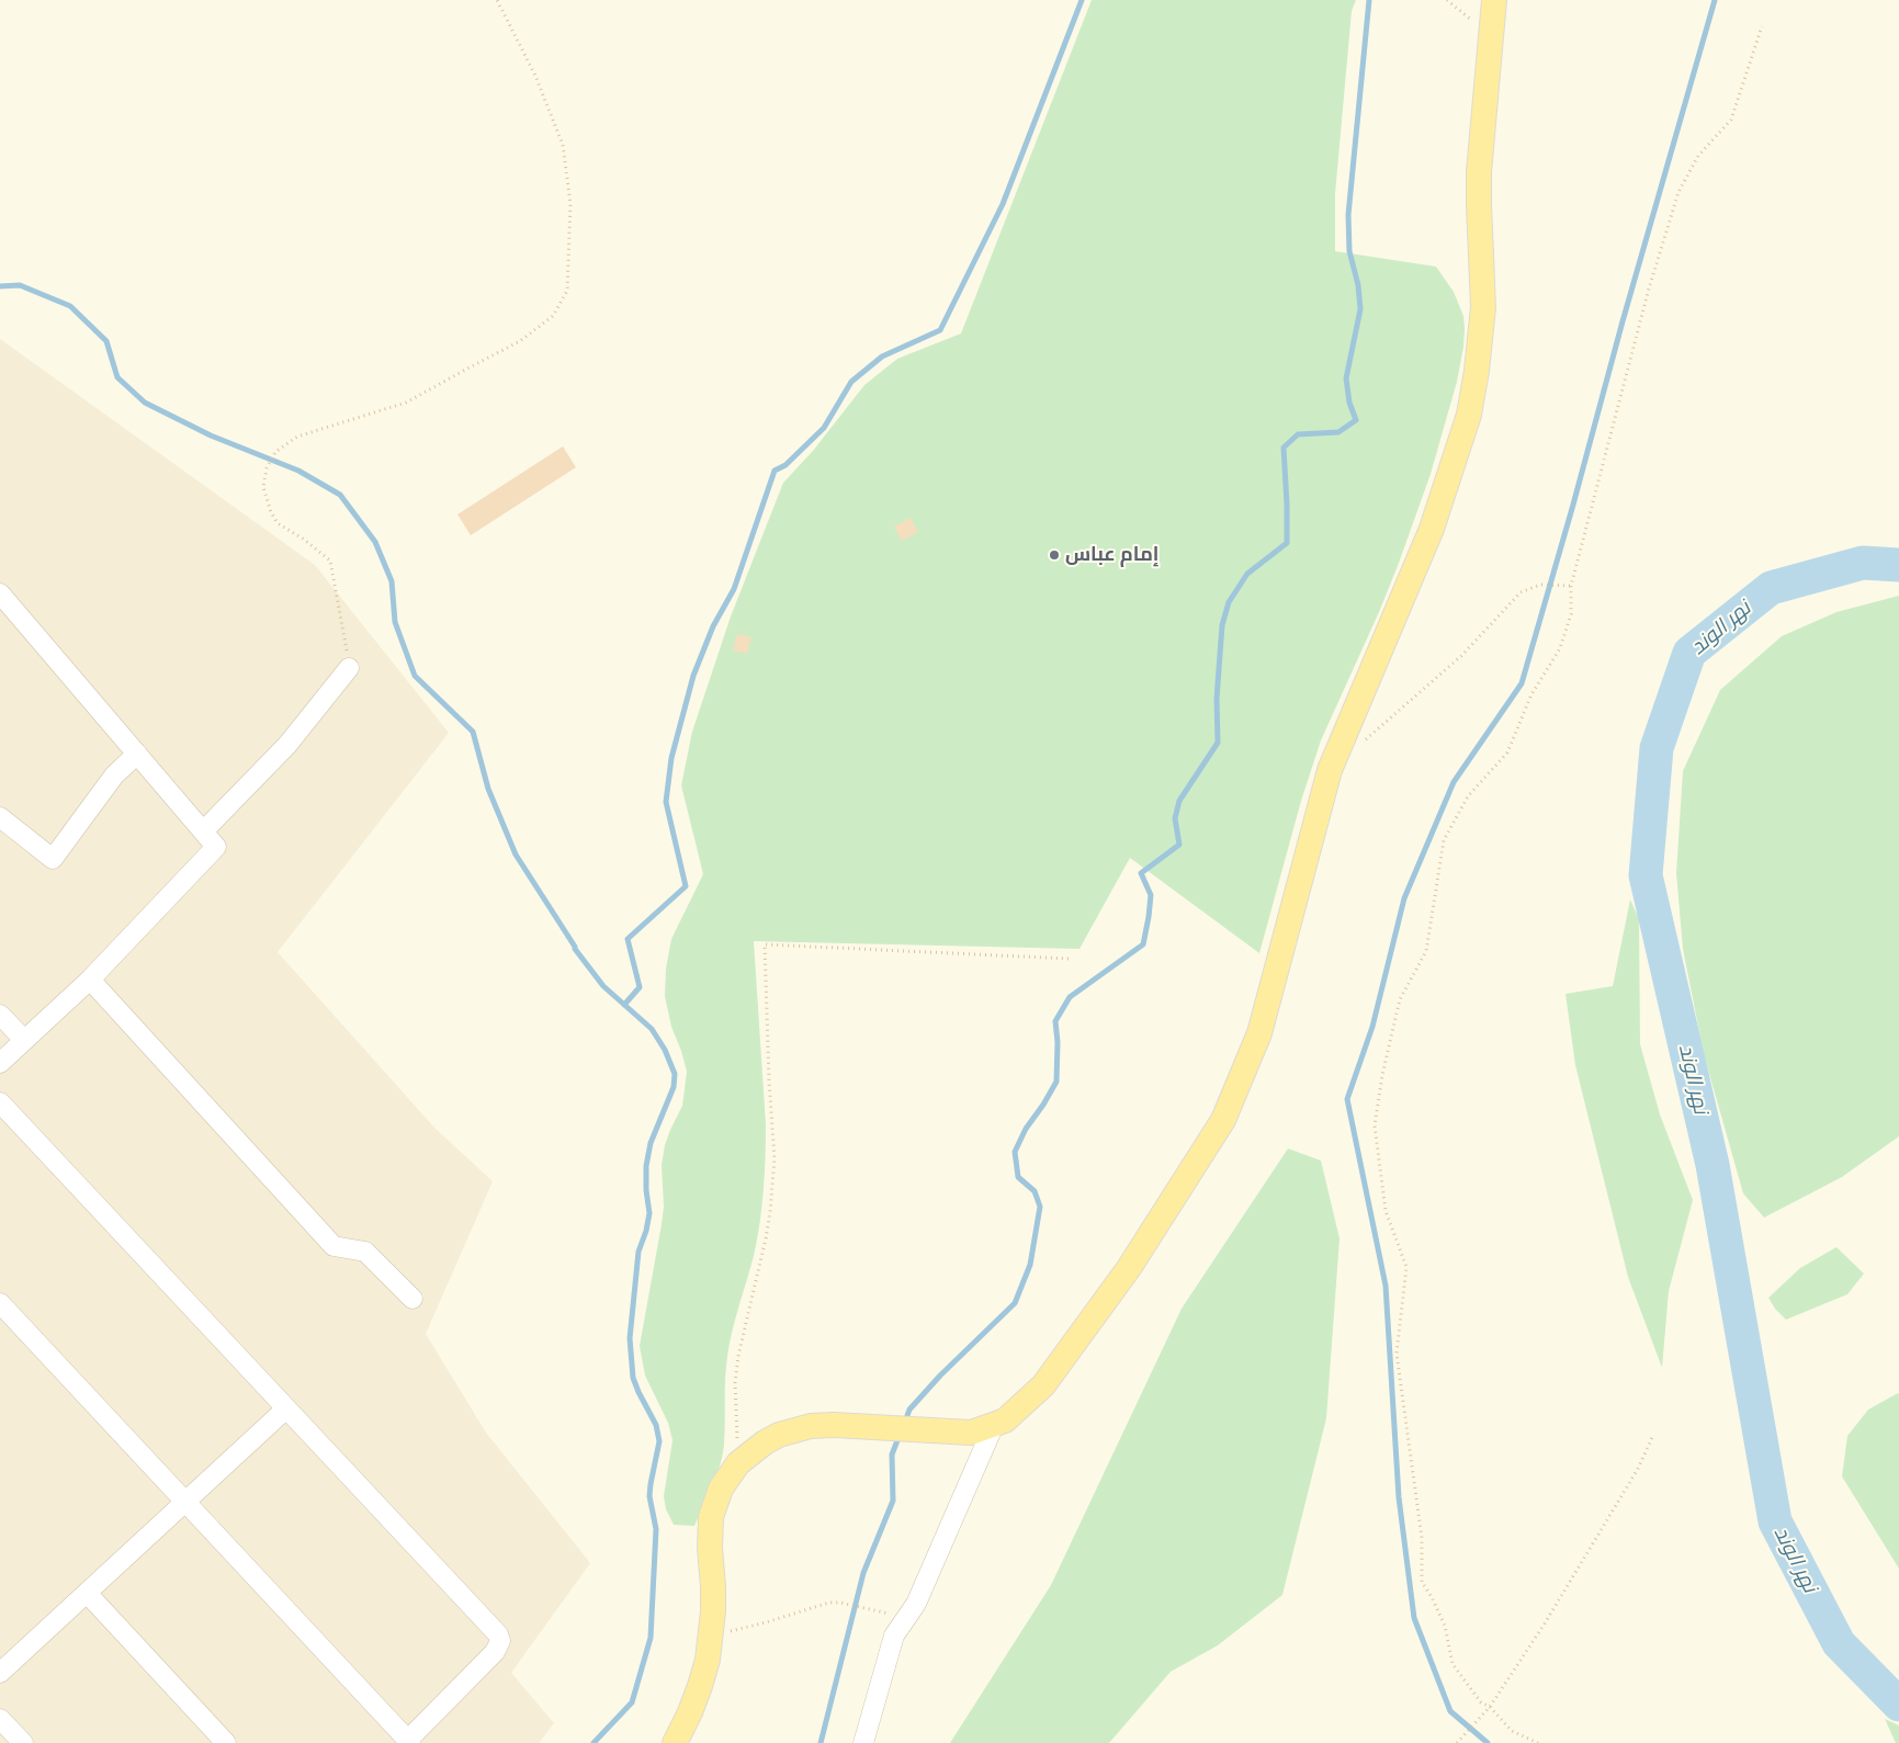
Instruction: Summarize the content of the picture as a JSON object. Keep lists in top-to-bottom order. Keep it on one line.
{"water":["نهر الوند"],"places":["إمام عباس"]}
